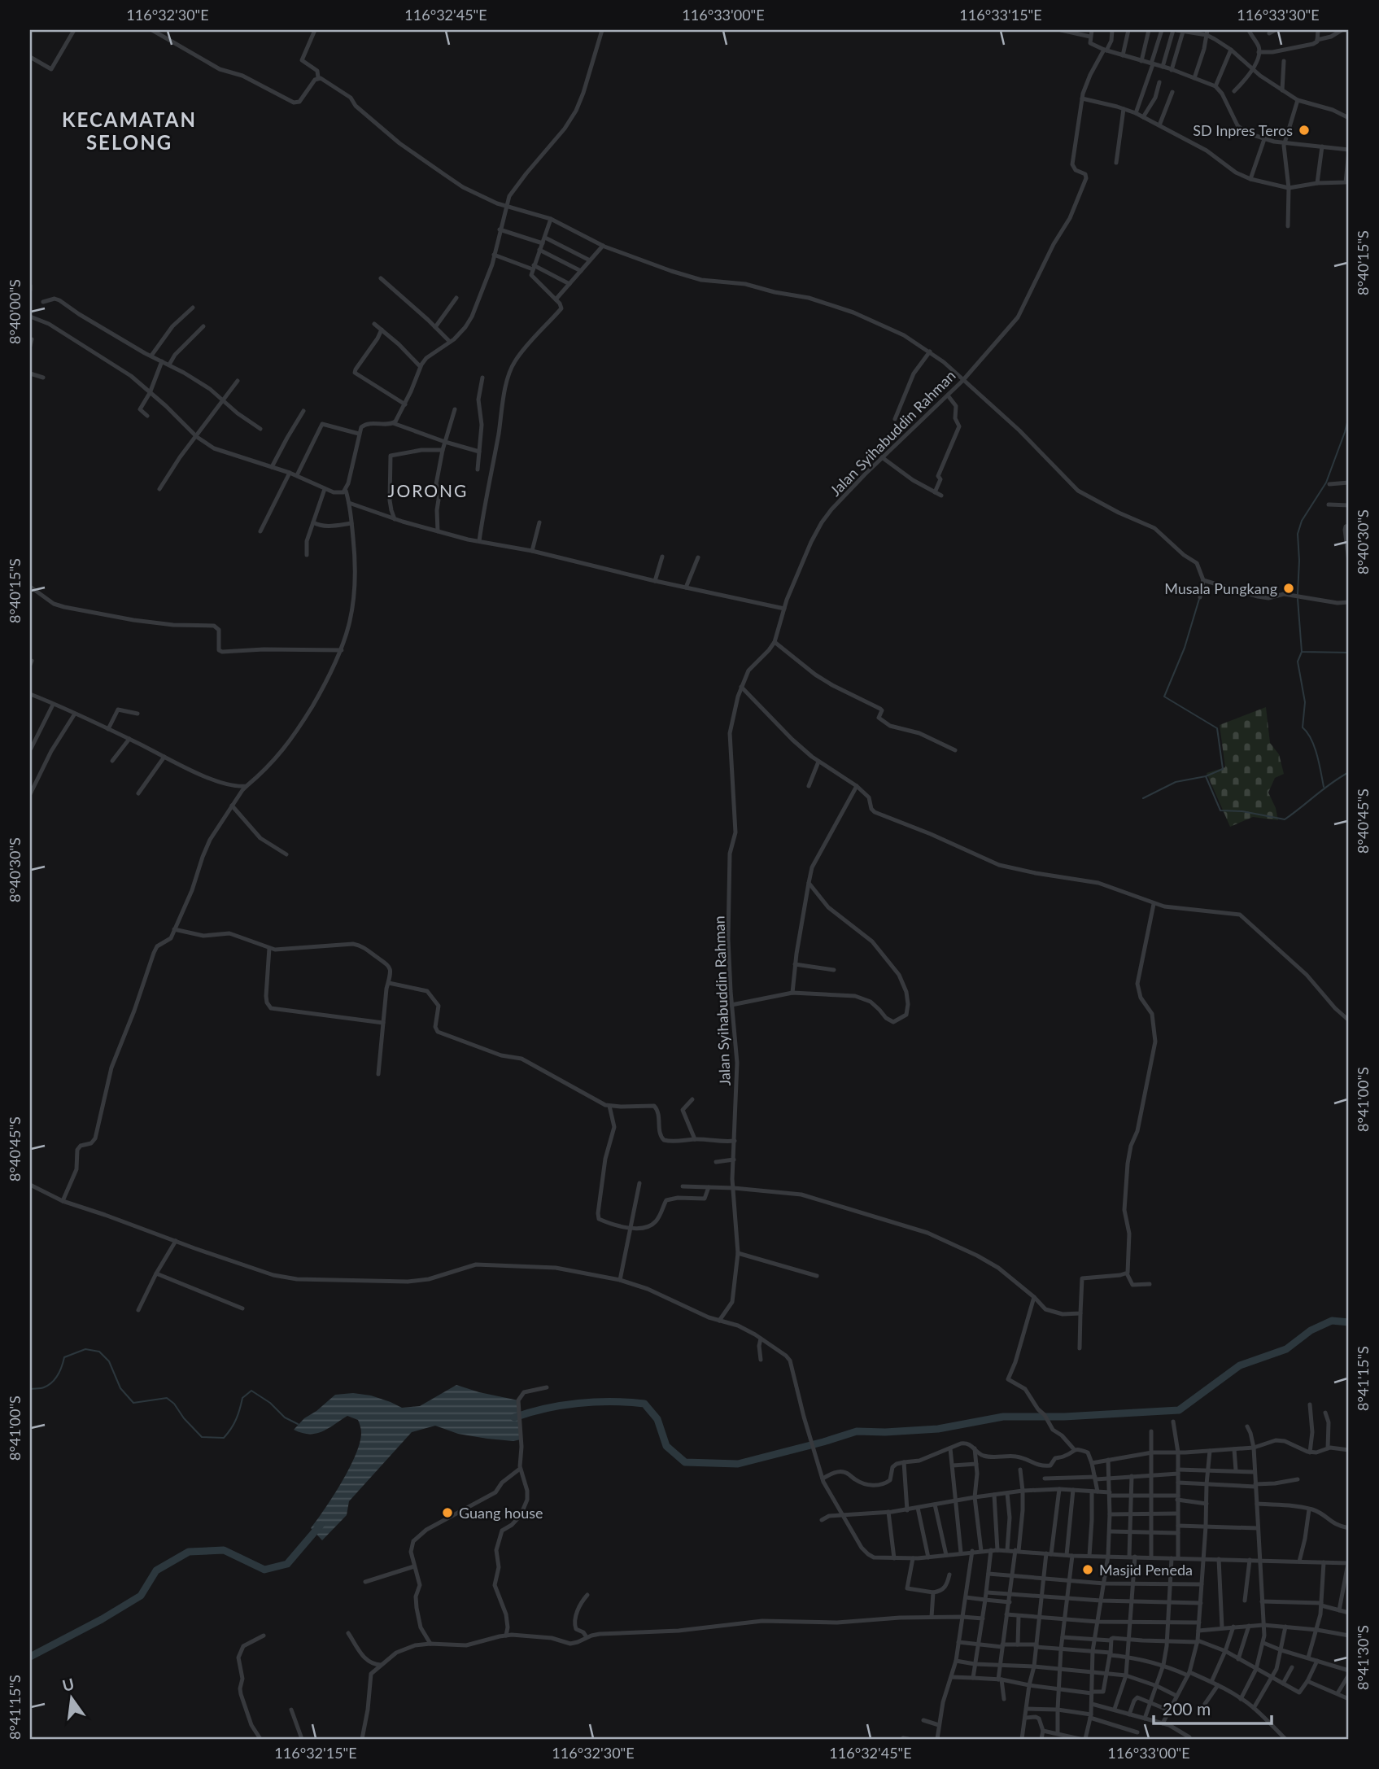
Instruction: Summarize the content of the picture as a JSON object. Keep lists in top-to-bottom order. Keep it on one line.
{"streets":{"street":["Jalan Syihabuddin Rahman"]},"districts":["KECAMATAN SELONG","JORONG"],"places":["SD Inpres Teros","Musala Pungkang","Guang house","Masjid Peneda"],"scale_bar":"200 m","north":"top","coordinates":["116°32'30\"E","116°32'45\"E","116°33'00\"E","116°33'15\"E","116°33'30\"E","8°40'15\"S","8°40'00\"S","8°40'30\"S","8°40'45\"S","8°41'00\"S","8°41'15\"S","8°41'30\"S","116°32'15\"E"]}
